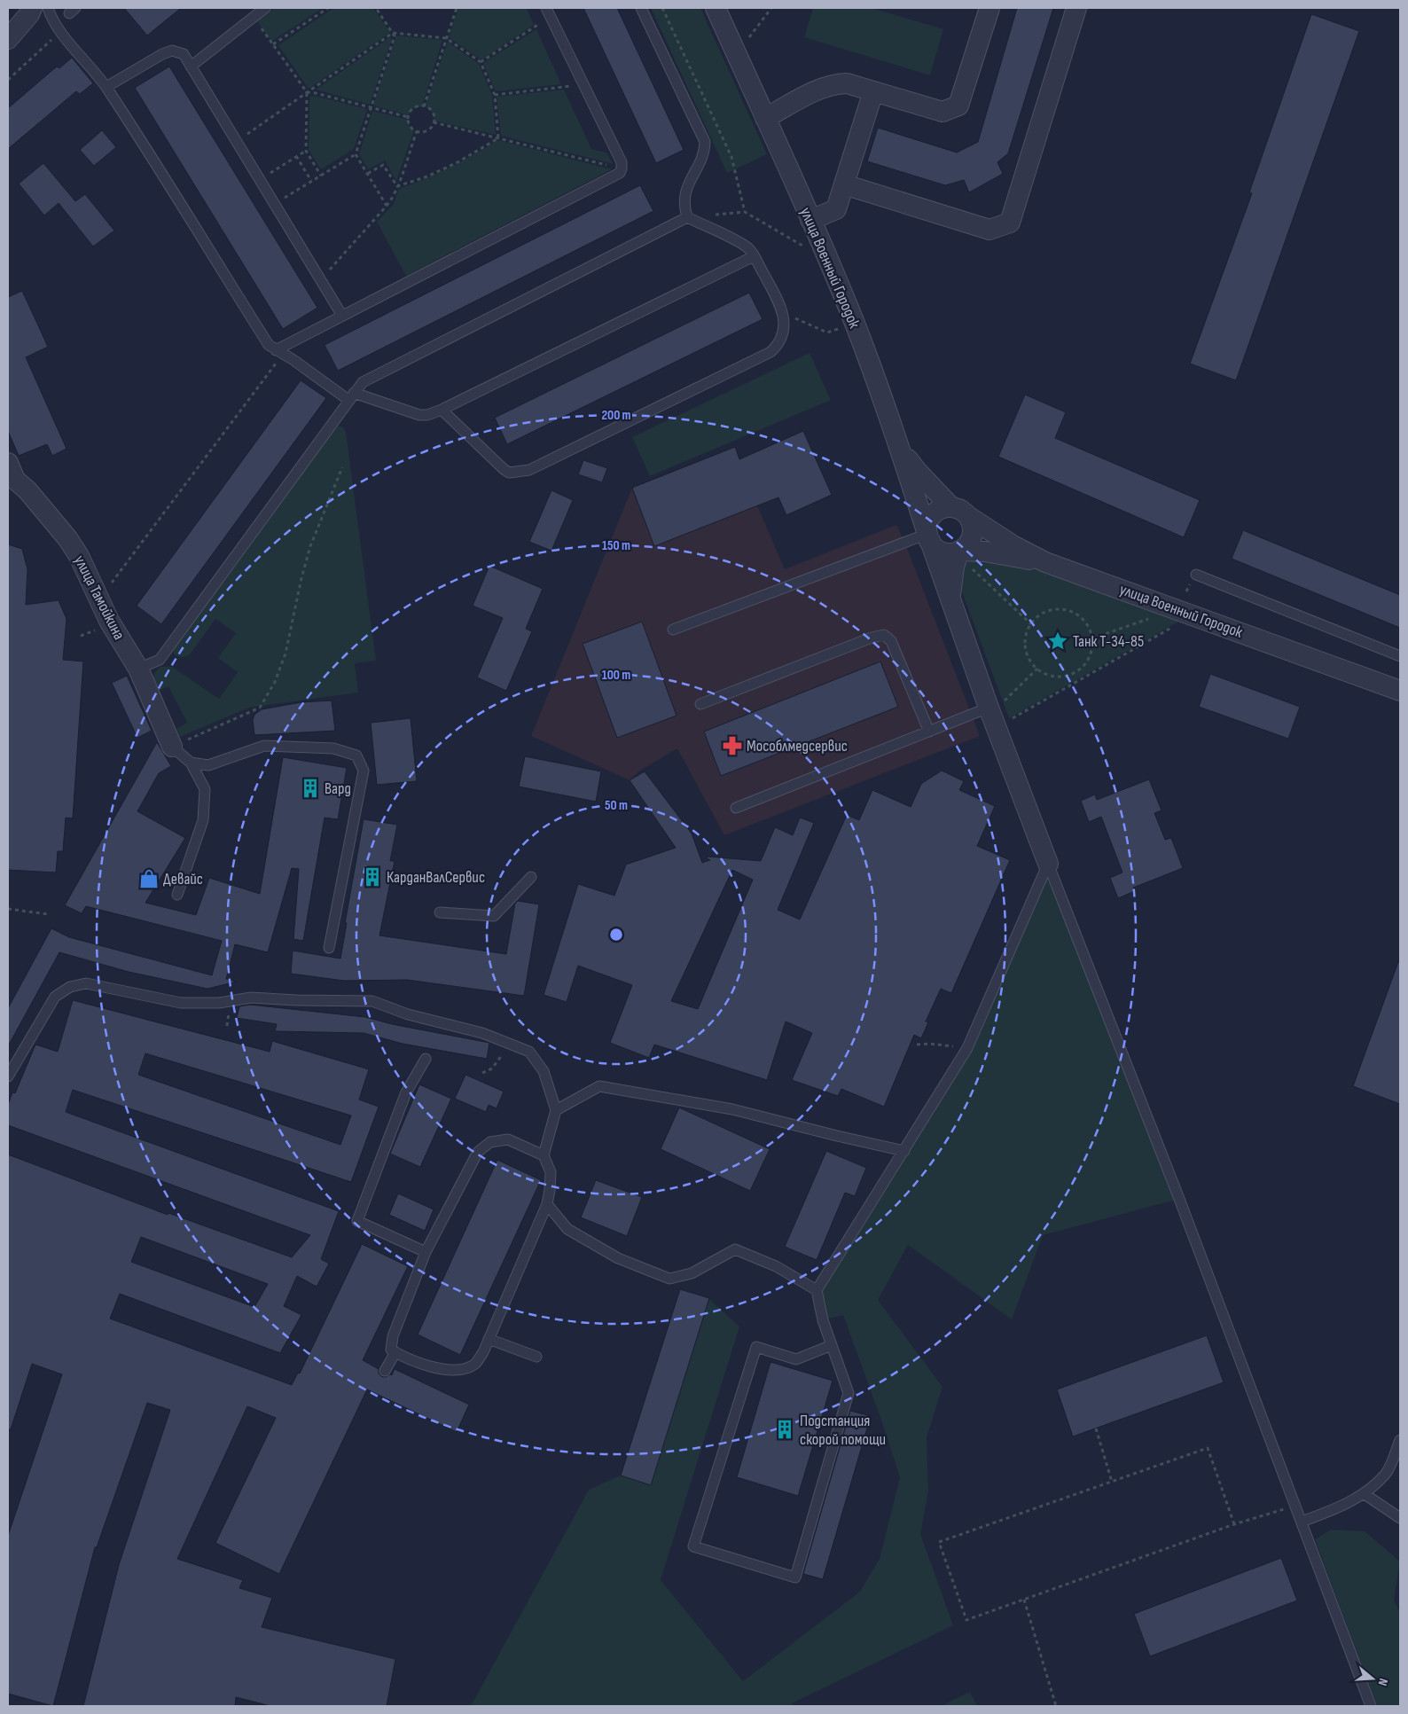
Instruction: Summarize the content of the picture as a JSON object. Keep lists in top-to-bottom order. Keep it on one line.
{"streets":{"street":["улица Военный Городок","улица Тамойкина"]},"places":{"place":["Танк Т-34-85"],"pharmacy":["Мособлмедсервис"],"building":["Вард","КарданВалСервис","Подстанция скорой помощи"],"shop":["Девайс"]},"north":"right","rings":["200 m","150 m","100 m","50 m"]}
